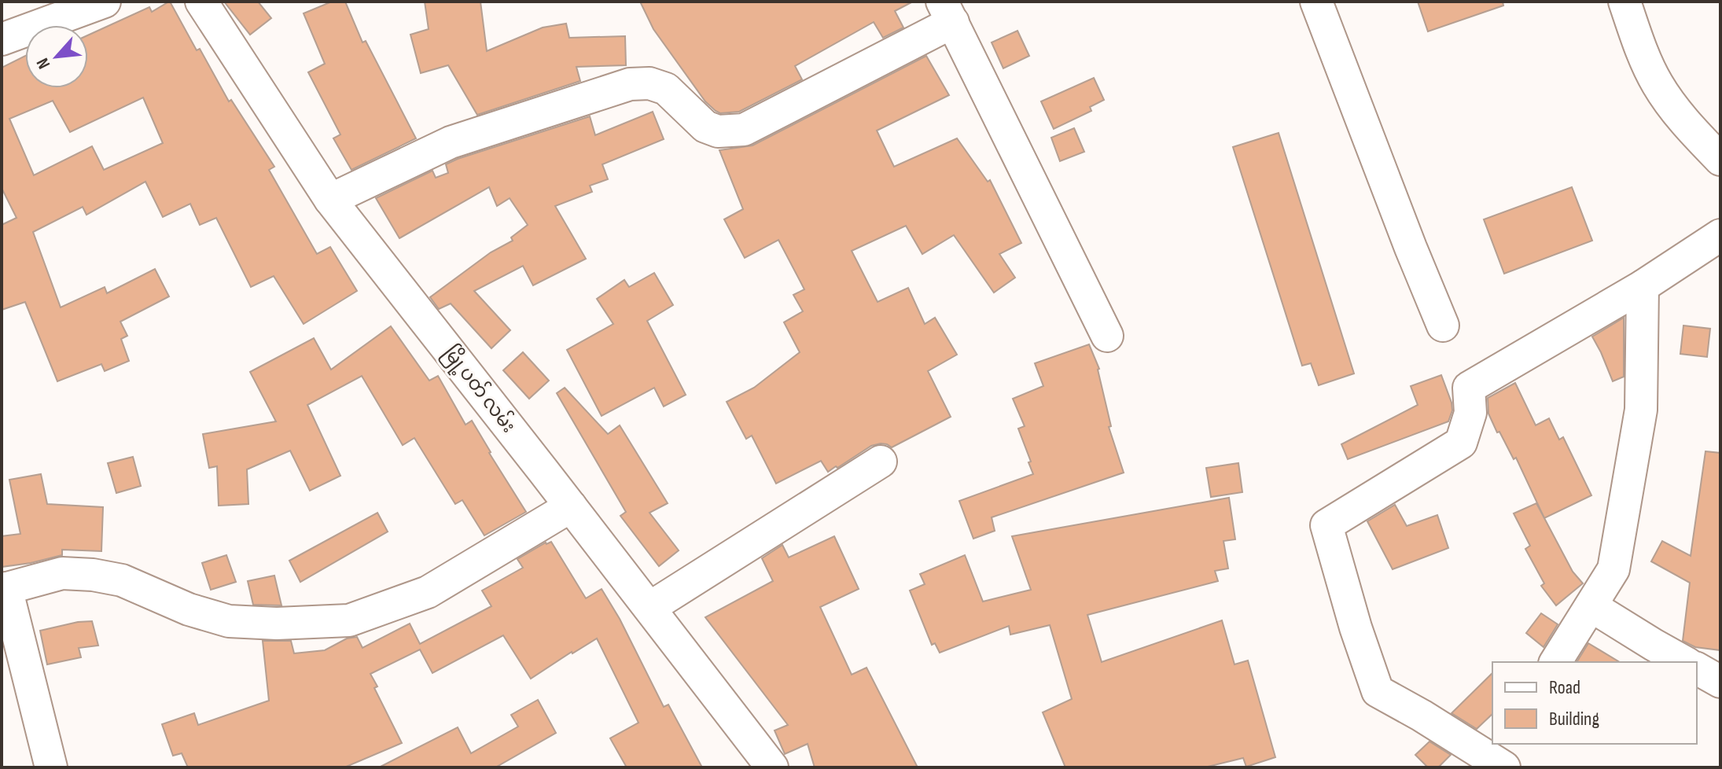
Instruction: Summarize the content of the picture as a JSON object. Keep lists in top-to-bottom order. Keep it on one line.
{"streets":{"street":["မြို့ပတ် လမ်း"]},"legend":["Road","Building"],"north":"bottom left"}
